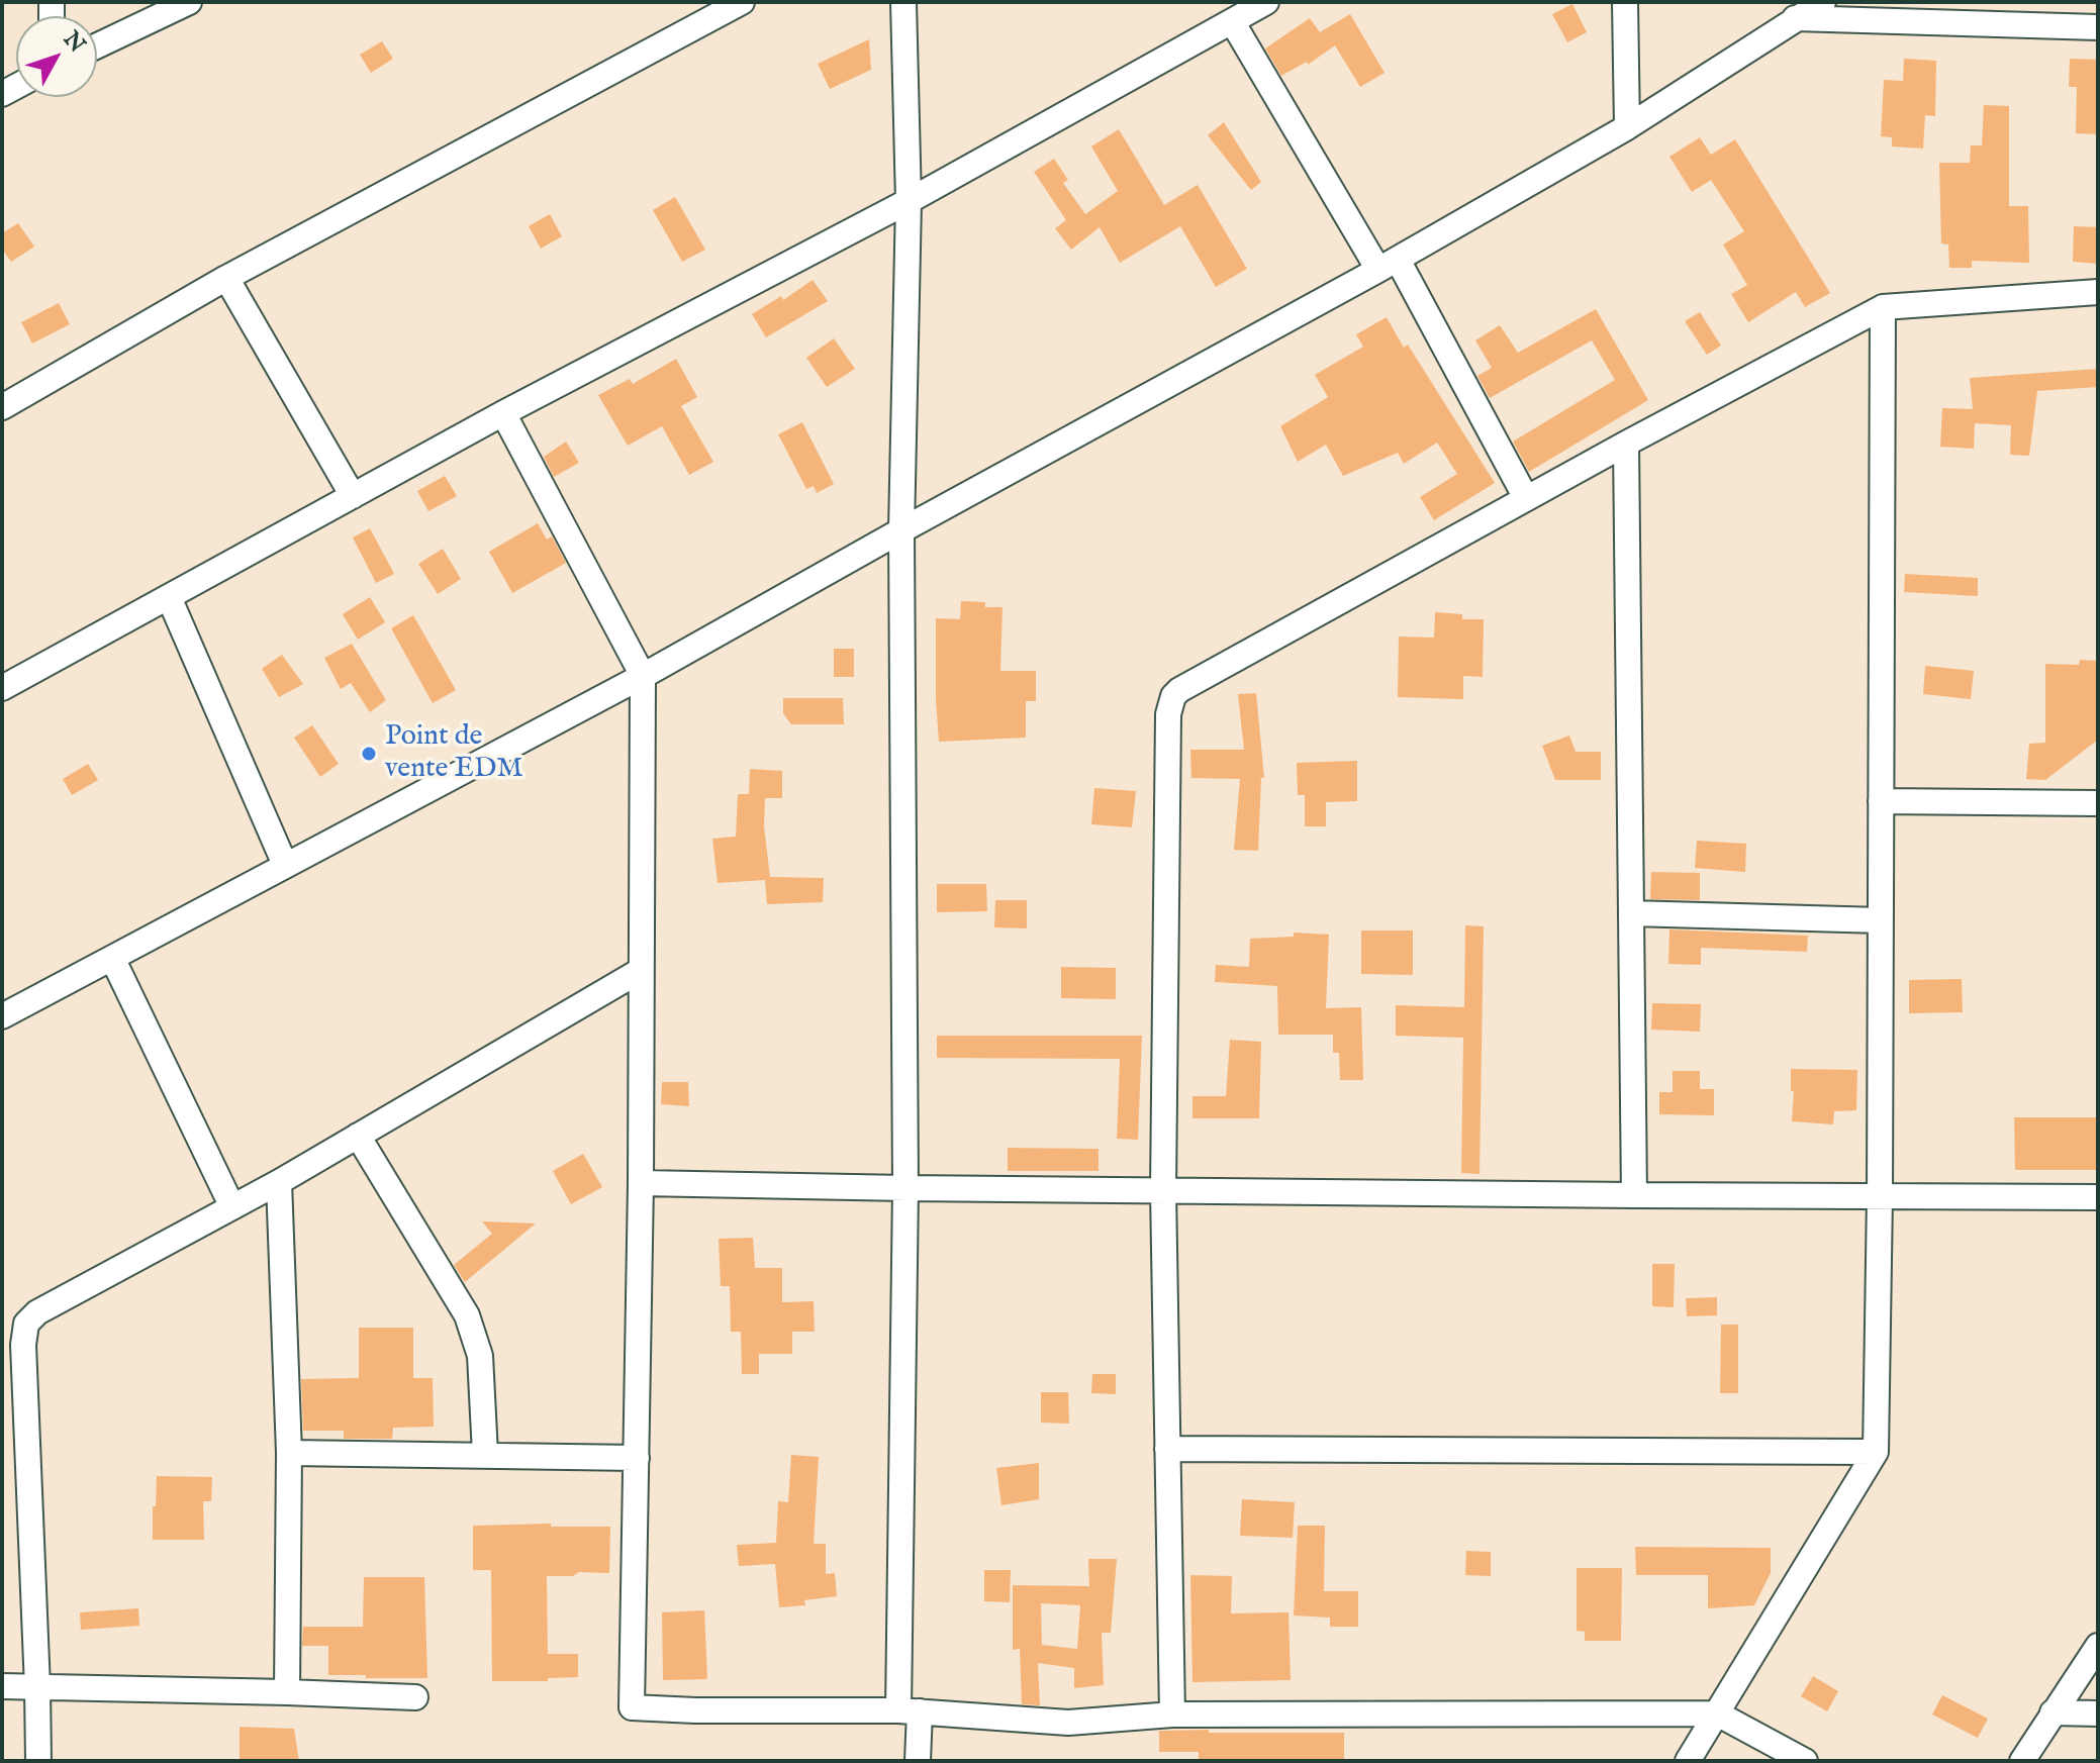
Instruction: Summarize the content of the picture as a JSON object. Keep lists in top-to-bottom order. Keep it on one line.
{"places":["Point de vente EDM"],"north":"top right"}
